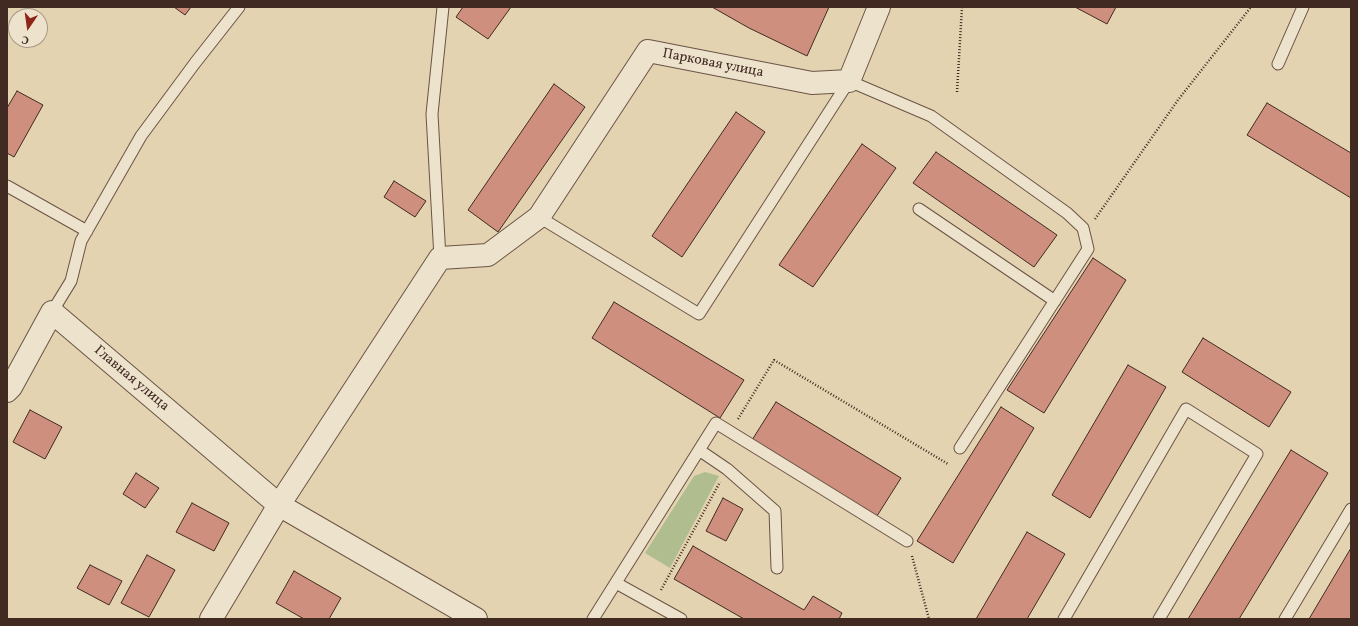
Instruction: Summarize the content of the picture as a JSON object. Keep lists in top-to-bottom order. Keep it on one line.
{"streets":{"street":["Парковая улица","Главная улица"]},"north":"bottom"}
